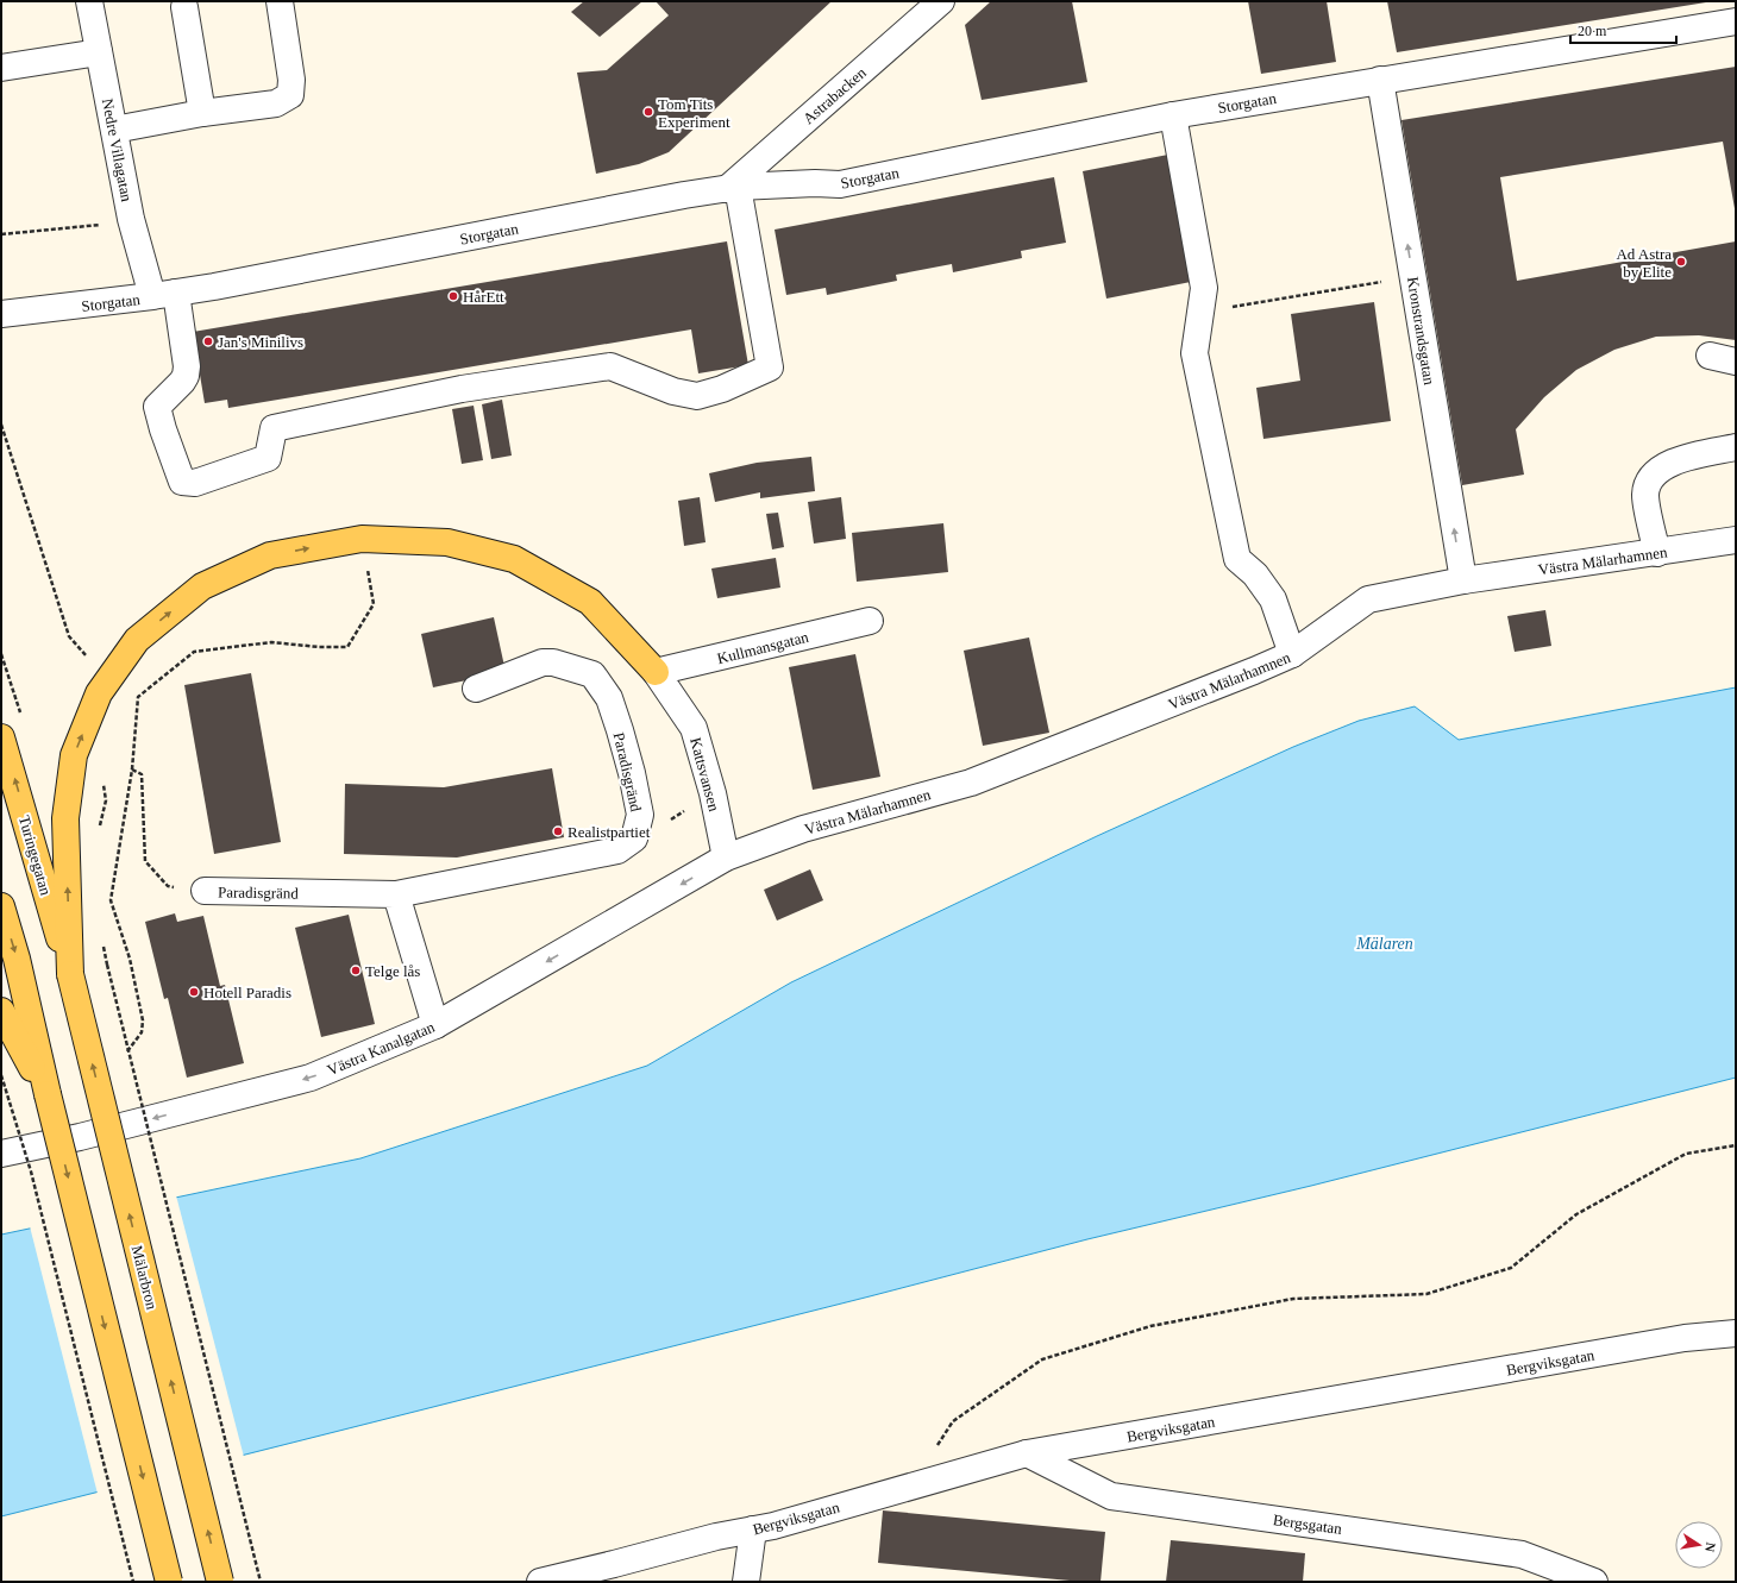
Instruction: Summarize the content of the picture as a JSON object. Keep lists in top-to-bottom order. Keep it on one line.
{"streets":{"main road":["Turingegatan","Mälarbron"],"street":["Astrabacken","Storgatan","Nedre Villagatan","Kronstrandsgatan","Västra Mälarhamnen","Kullmansgatan","Paradisgränd","Kattsvansen","Västra Kanalgatan","Bergviksgatan","Bergsgatan"]},"crossings":[["Astrabacken","Storgatan"],["Astrabacken","Nedre Villagatan"],["Storgatan","Nedre Villagatan"],["Storgatan","Kronstrandsgatan"],["Kronstrandsgatan","Västra Mälarhamnen"],["Västra Mälarhamnen","Kattsvansen"],["Västra Mälarhamnen","Västra Kanalgatan"],["Kullmansgatan","Kattsvansen"],["Kattsvansen","Västra Kanalgatan"],["Turingegatan","Mälarbron"],["Bergviksgatan","Bergsgatan"]],"one_way":["Västra Kanalgatan"],"water":["Mälaren"],"places":["Tom Tits Experiment","Ad Astra by Elite","HårEtt","Jan's Minilivs","Realistpartiet","Telge lås","Hotell Paradis"],"scale_bar":"20 m","north":"right"}
